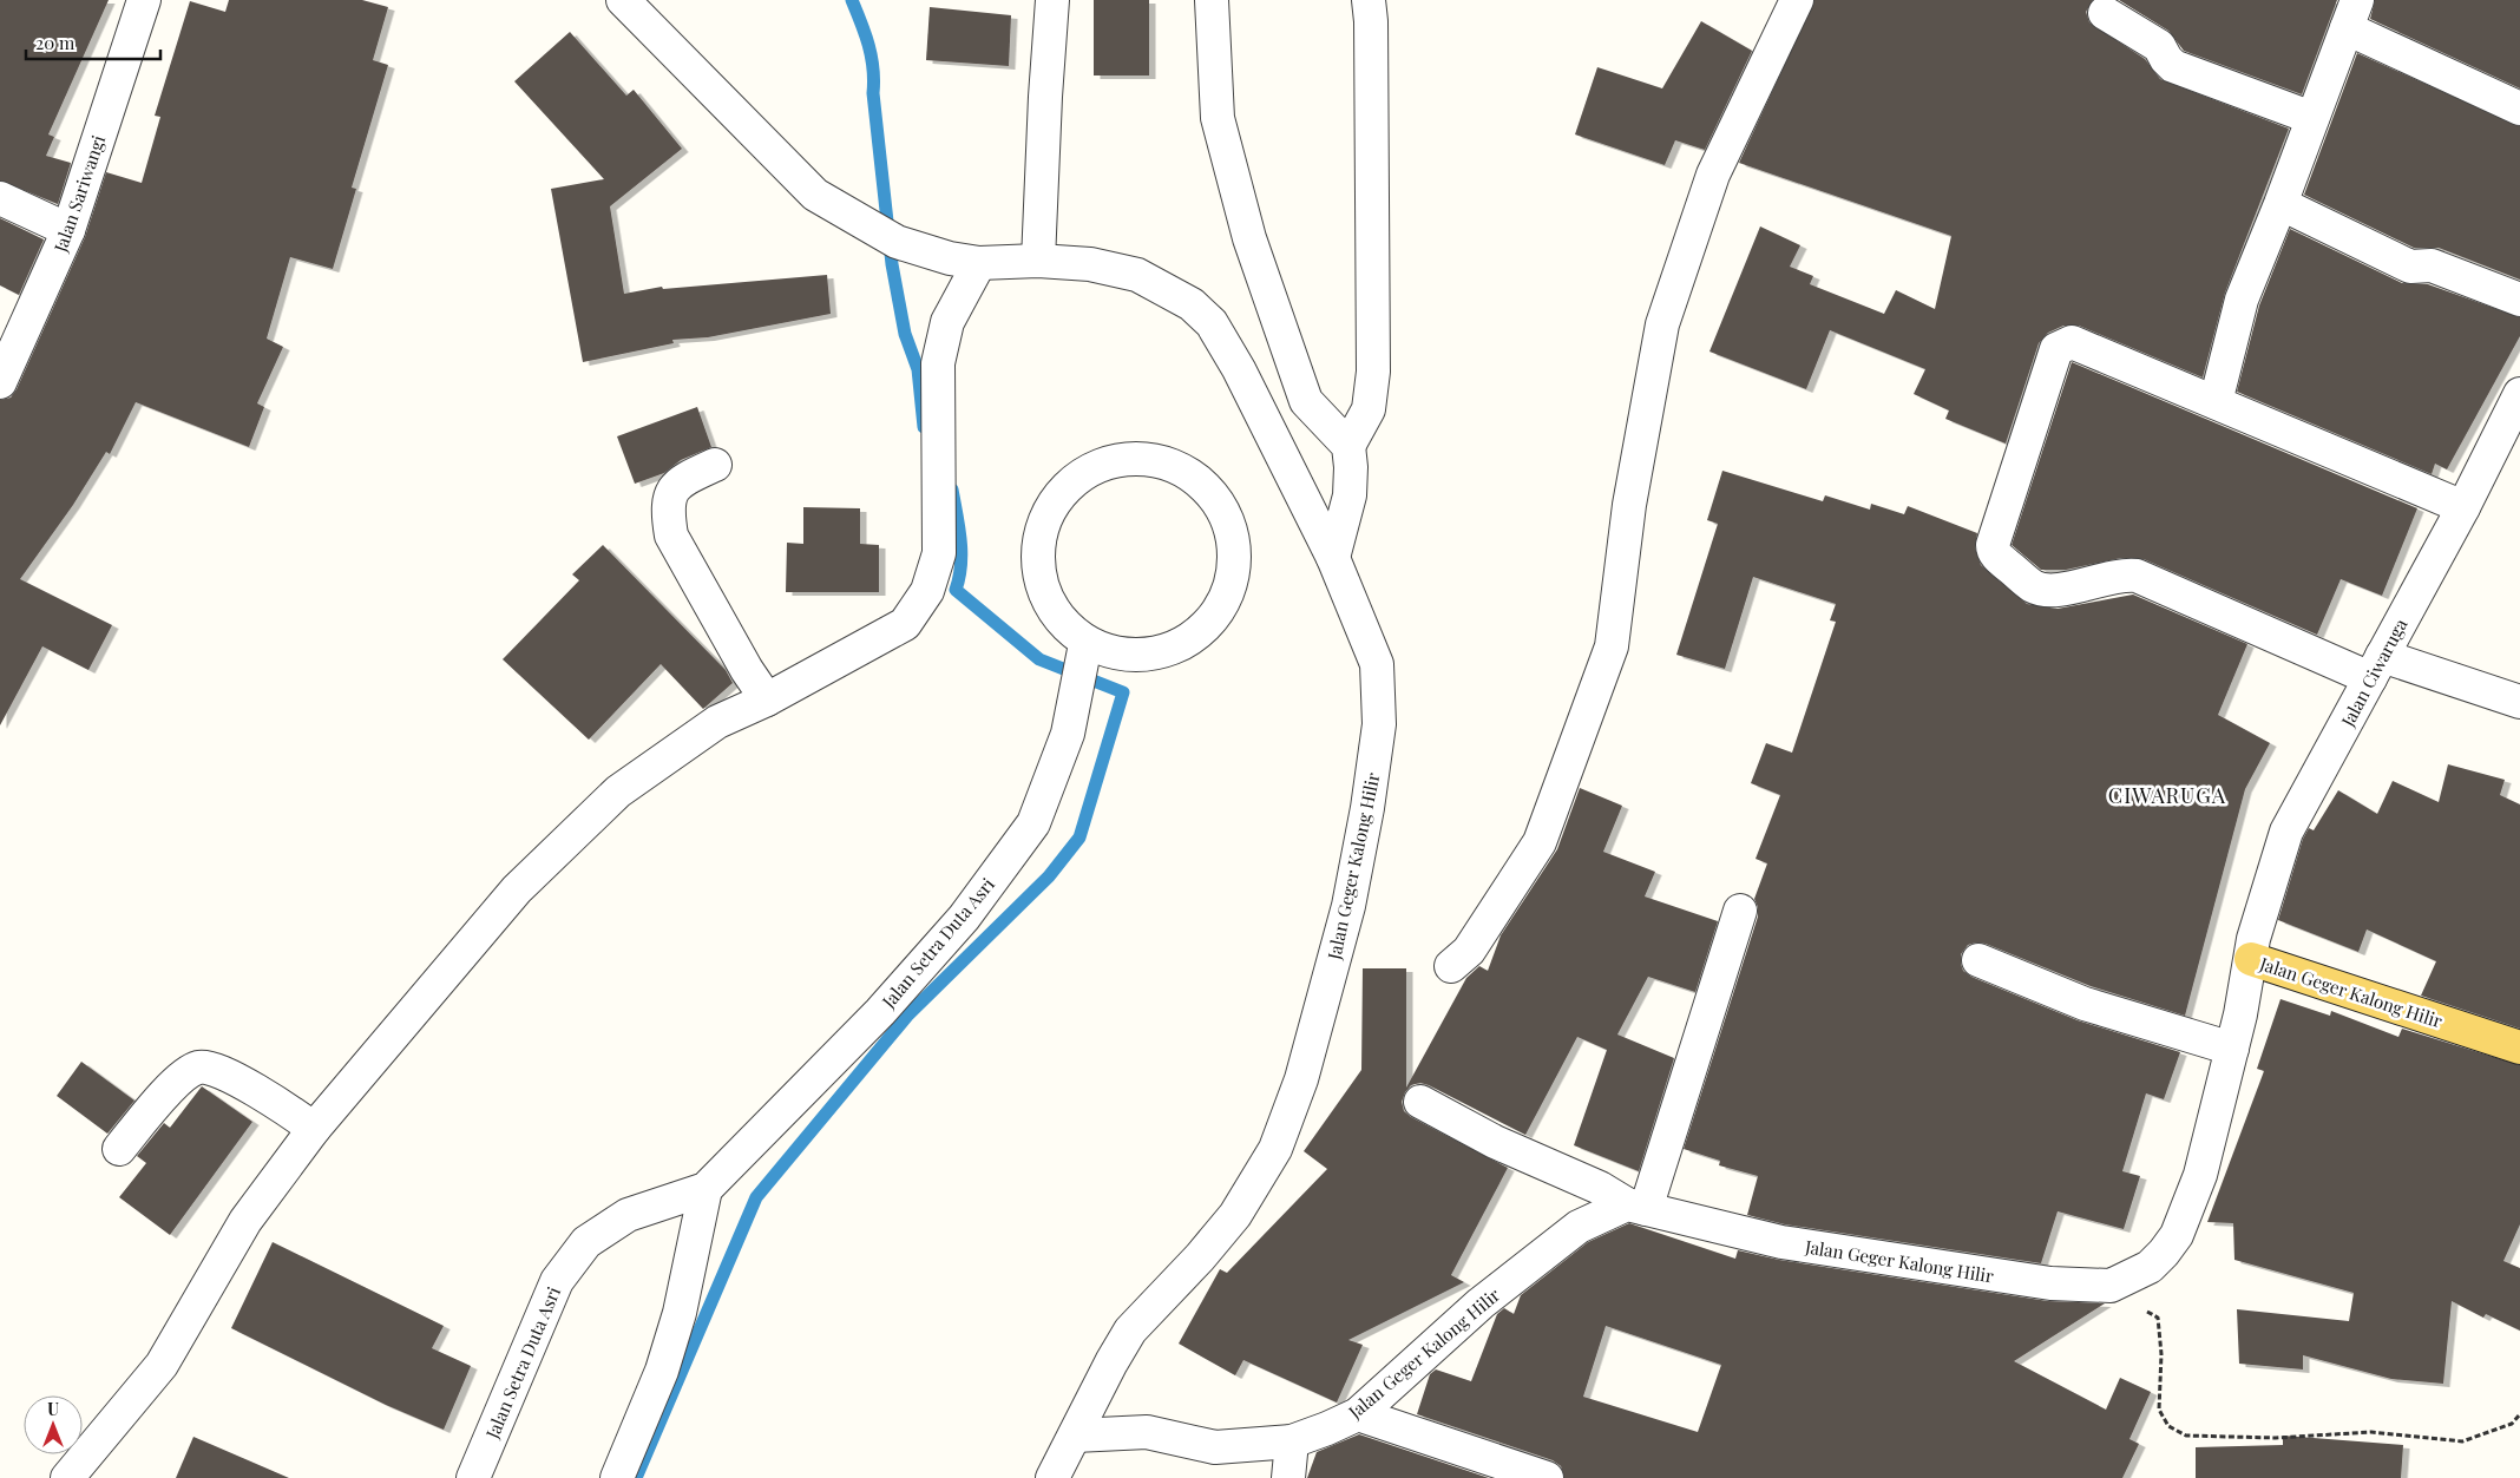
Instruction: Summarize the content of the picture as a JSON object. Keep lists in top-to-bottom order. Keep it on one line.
{"streets":{"main road":["Jalan Geger Kalong Hilir"],"street":["Jalan Sariwangi","Jalan Ciwaruga","Jalan Setra Duta Asri"]},"crossings":[["Jalan Ciwaruga","Jalan Geger Kalong Hilir"]],"districts":["CIWARUGA"],"scale_bar":"20 m","north":"top"}
